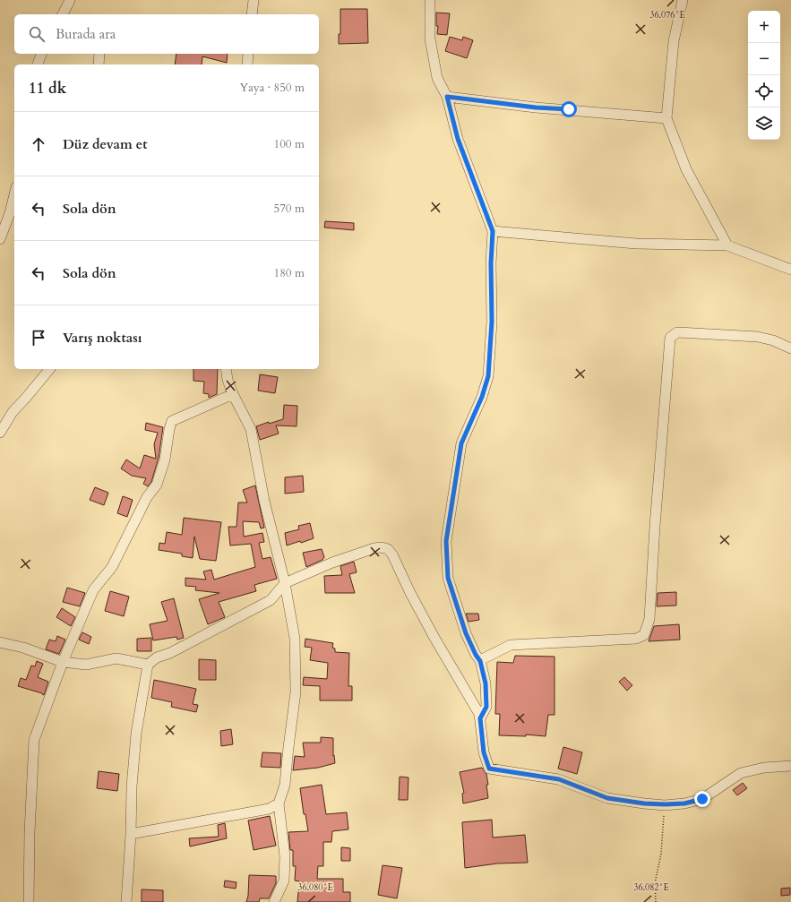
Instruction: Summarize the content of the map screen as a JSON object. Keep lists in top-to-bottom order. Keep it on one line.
{"page":{"map_buttons":["+","−"],"search":"Burada ara","heading":["11 dk","Yaya · 850 m"],"list":[["Düz devam et","100 m"],["Sola dön","570 m"],["Sola dön","180 m"],"Varış noktası"]},"coordinates":["36.076°E","36.080°E","36.082°E"]}
